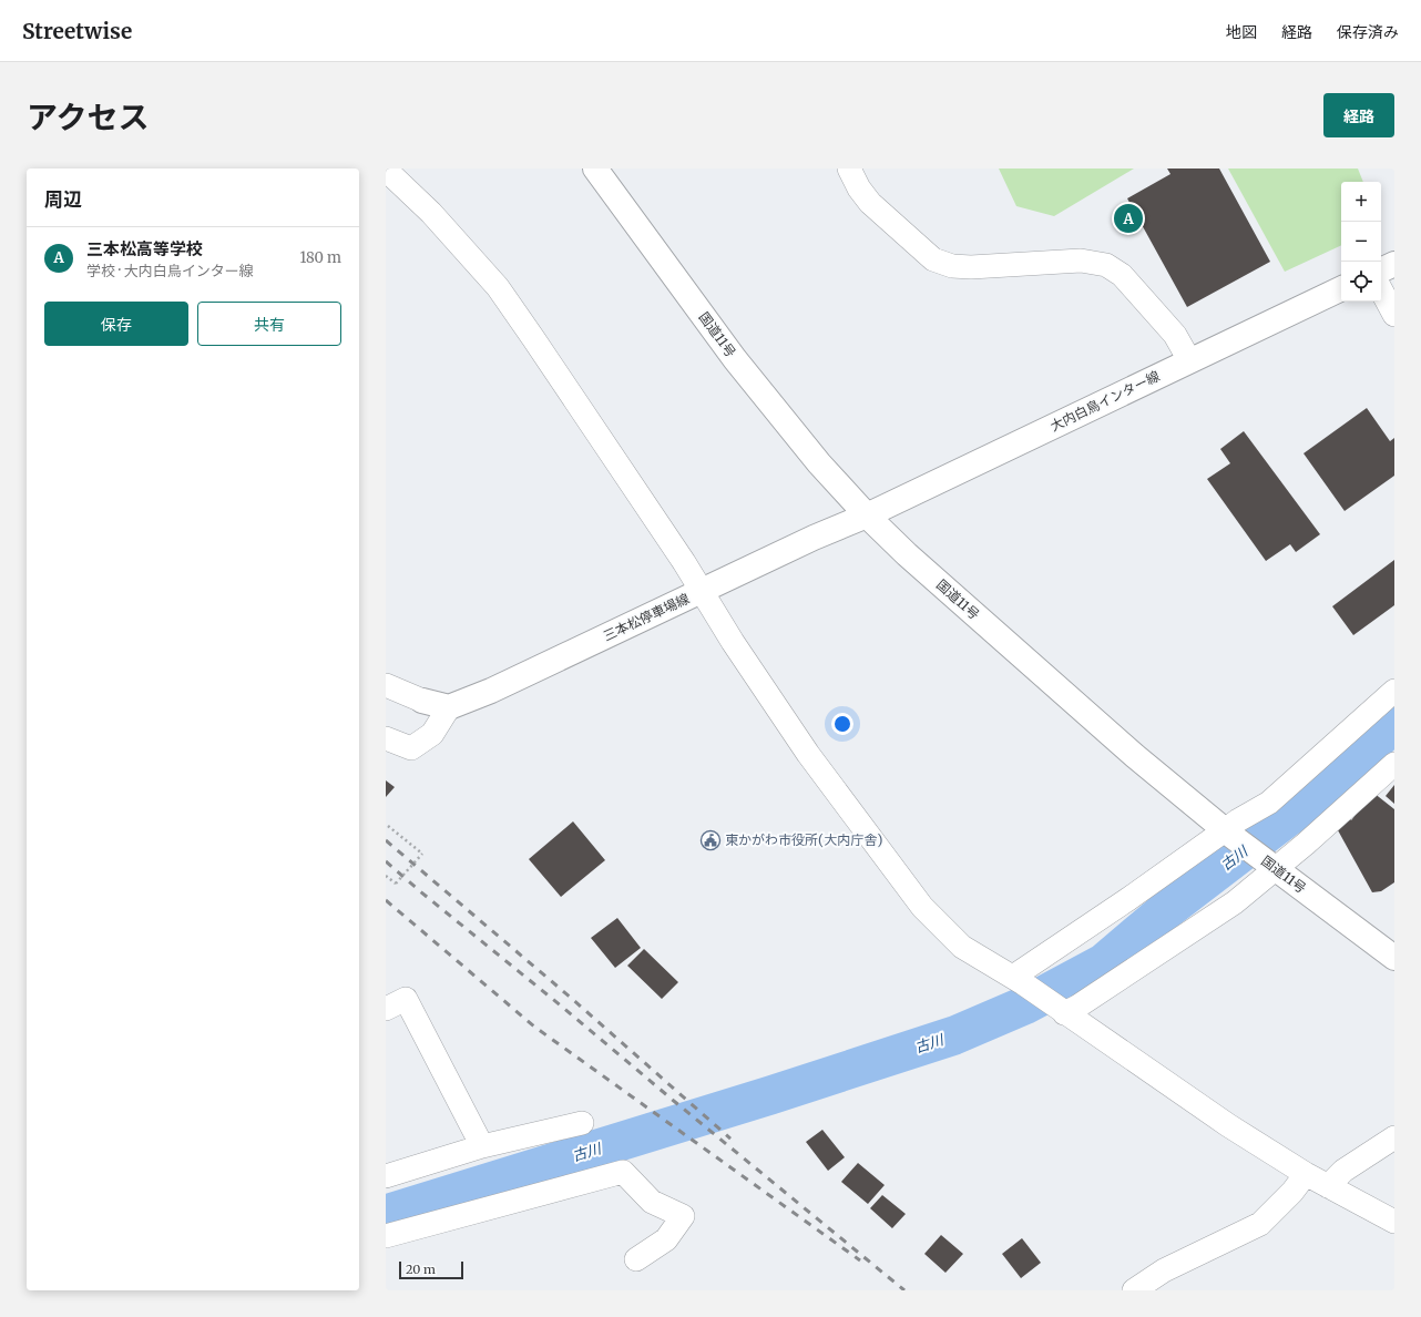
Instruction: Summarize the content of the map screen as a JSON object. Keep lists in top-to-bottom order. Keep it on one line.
{"streets":{"main road":["国道11号","大内白鳥インター線","三本松停車場線"]},"crossings":[["国道11号","大内白鳥インター線"],["国道11号","三本松停車場線"],["大内白鳥インター線","三本松停車場線"]],"water":["古川"],"places":{"public building":["東かがわ市役所(大内庁舎)"]},"scale_bar":"20 m","page":{"header":"Streetwise","nav":["地図","経路","保存済み"],"title":"アクセス","buttons":["経路",["保存","共有"]],"heading":"周辺","map_buttons":["+","−"],"pins":"A","list":[{"mark":"A","name":"三本松高等学校","note":"学校 · 大内白鳥インター線","value":"180 m"}],"scale":"20 m"}}
